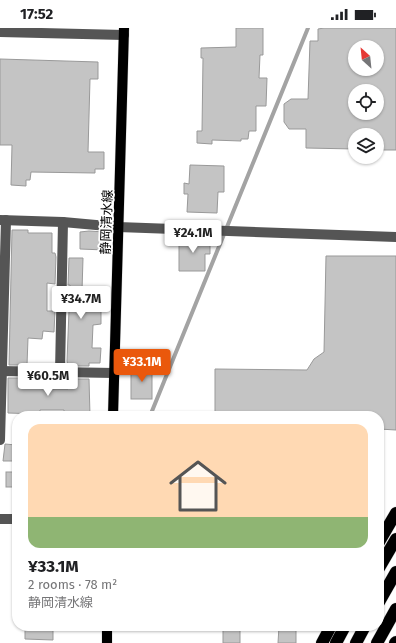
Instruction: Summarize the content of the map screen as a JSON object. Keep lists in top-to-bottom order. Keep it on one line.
{"streets":{"main road":["静岡清水線"]},"north":"top left","page":{"status":"17:52","price":["¥24.1M","¥34.7M","¥33.1M","¥60.5M"],"list":[{"name":"¥33.1M","note":"2 rooms · 78 m² · 静岡清水線"}]}}
